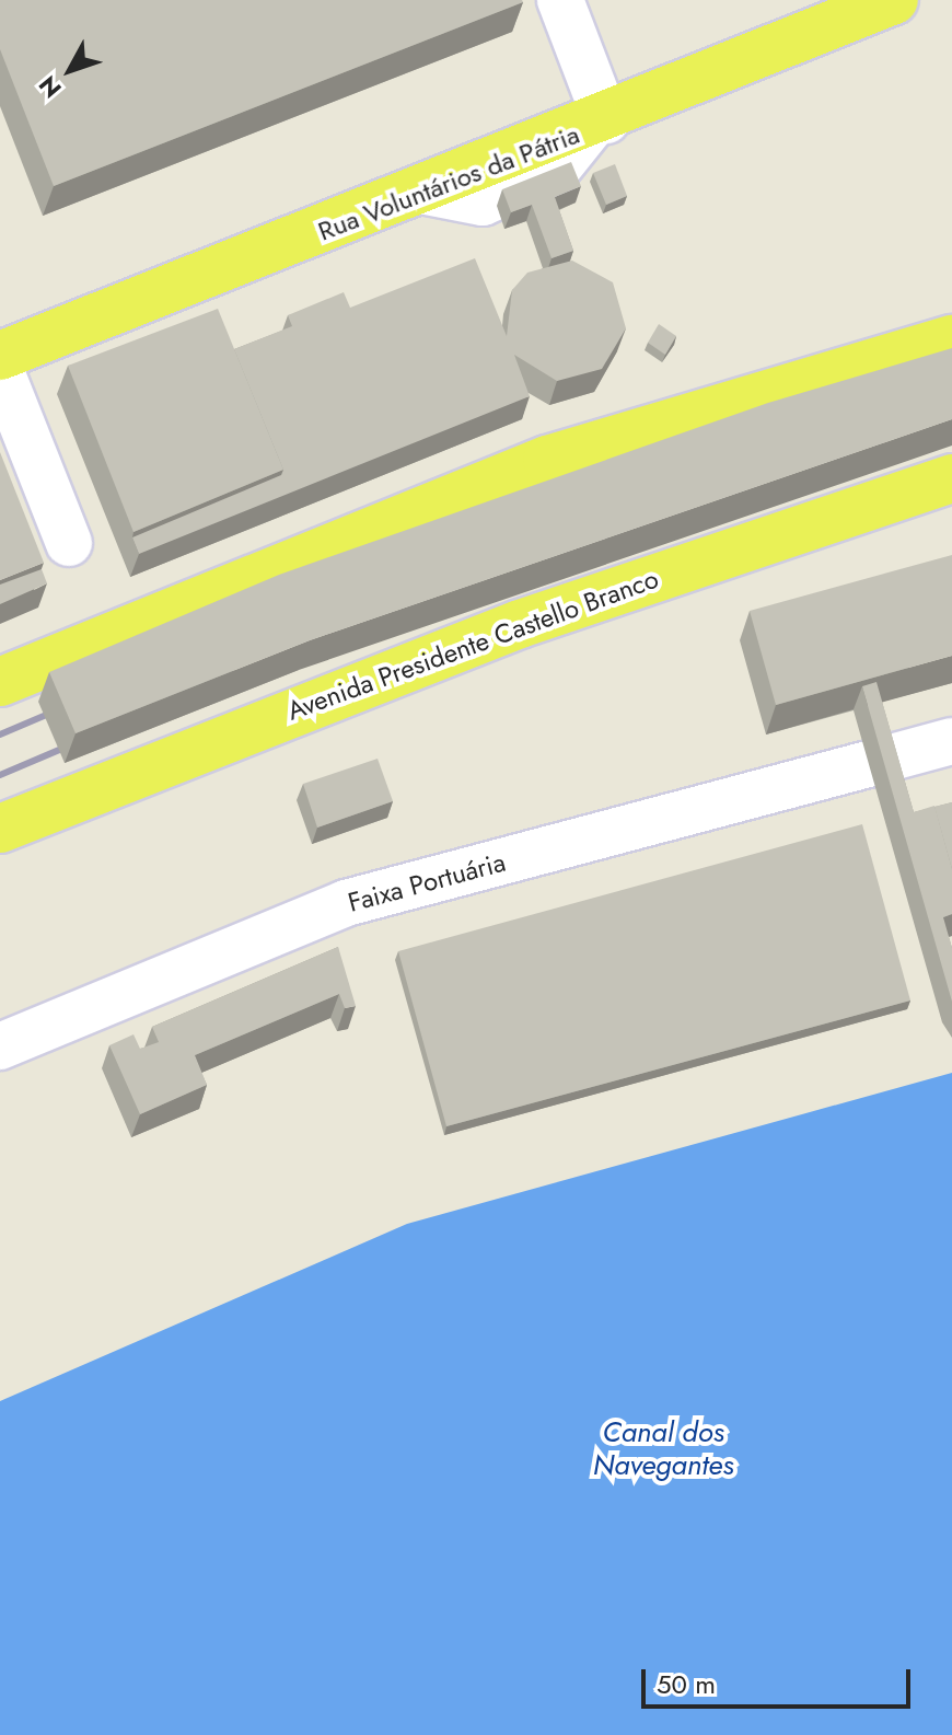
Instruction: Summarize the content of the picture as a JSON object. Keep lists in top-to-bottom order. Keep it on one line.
{"streets":{"main road":["Rua Voluntários da Pátria","Avenida Presidente Castello Branco"],"street":["Faixa Portuária"]},"water":["Canal dos Navegantes"],"scale_bar":"50 m","north":"bottom left"}
